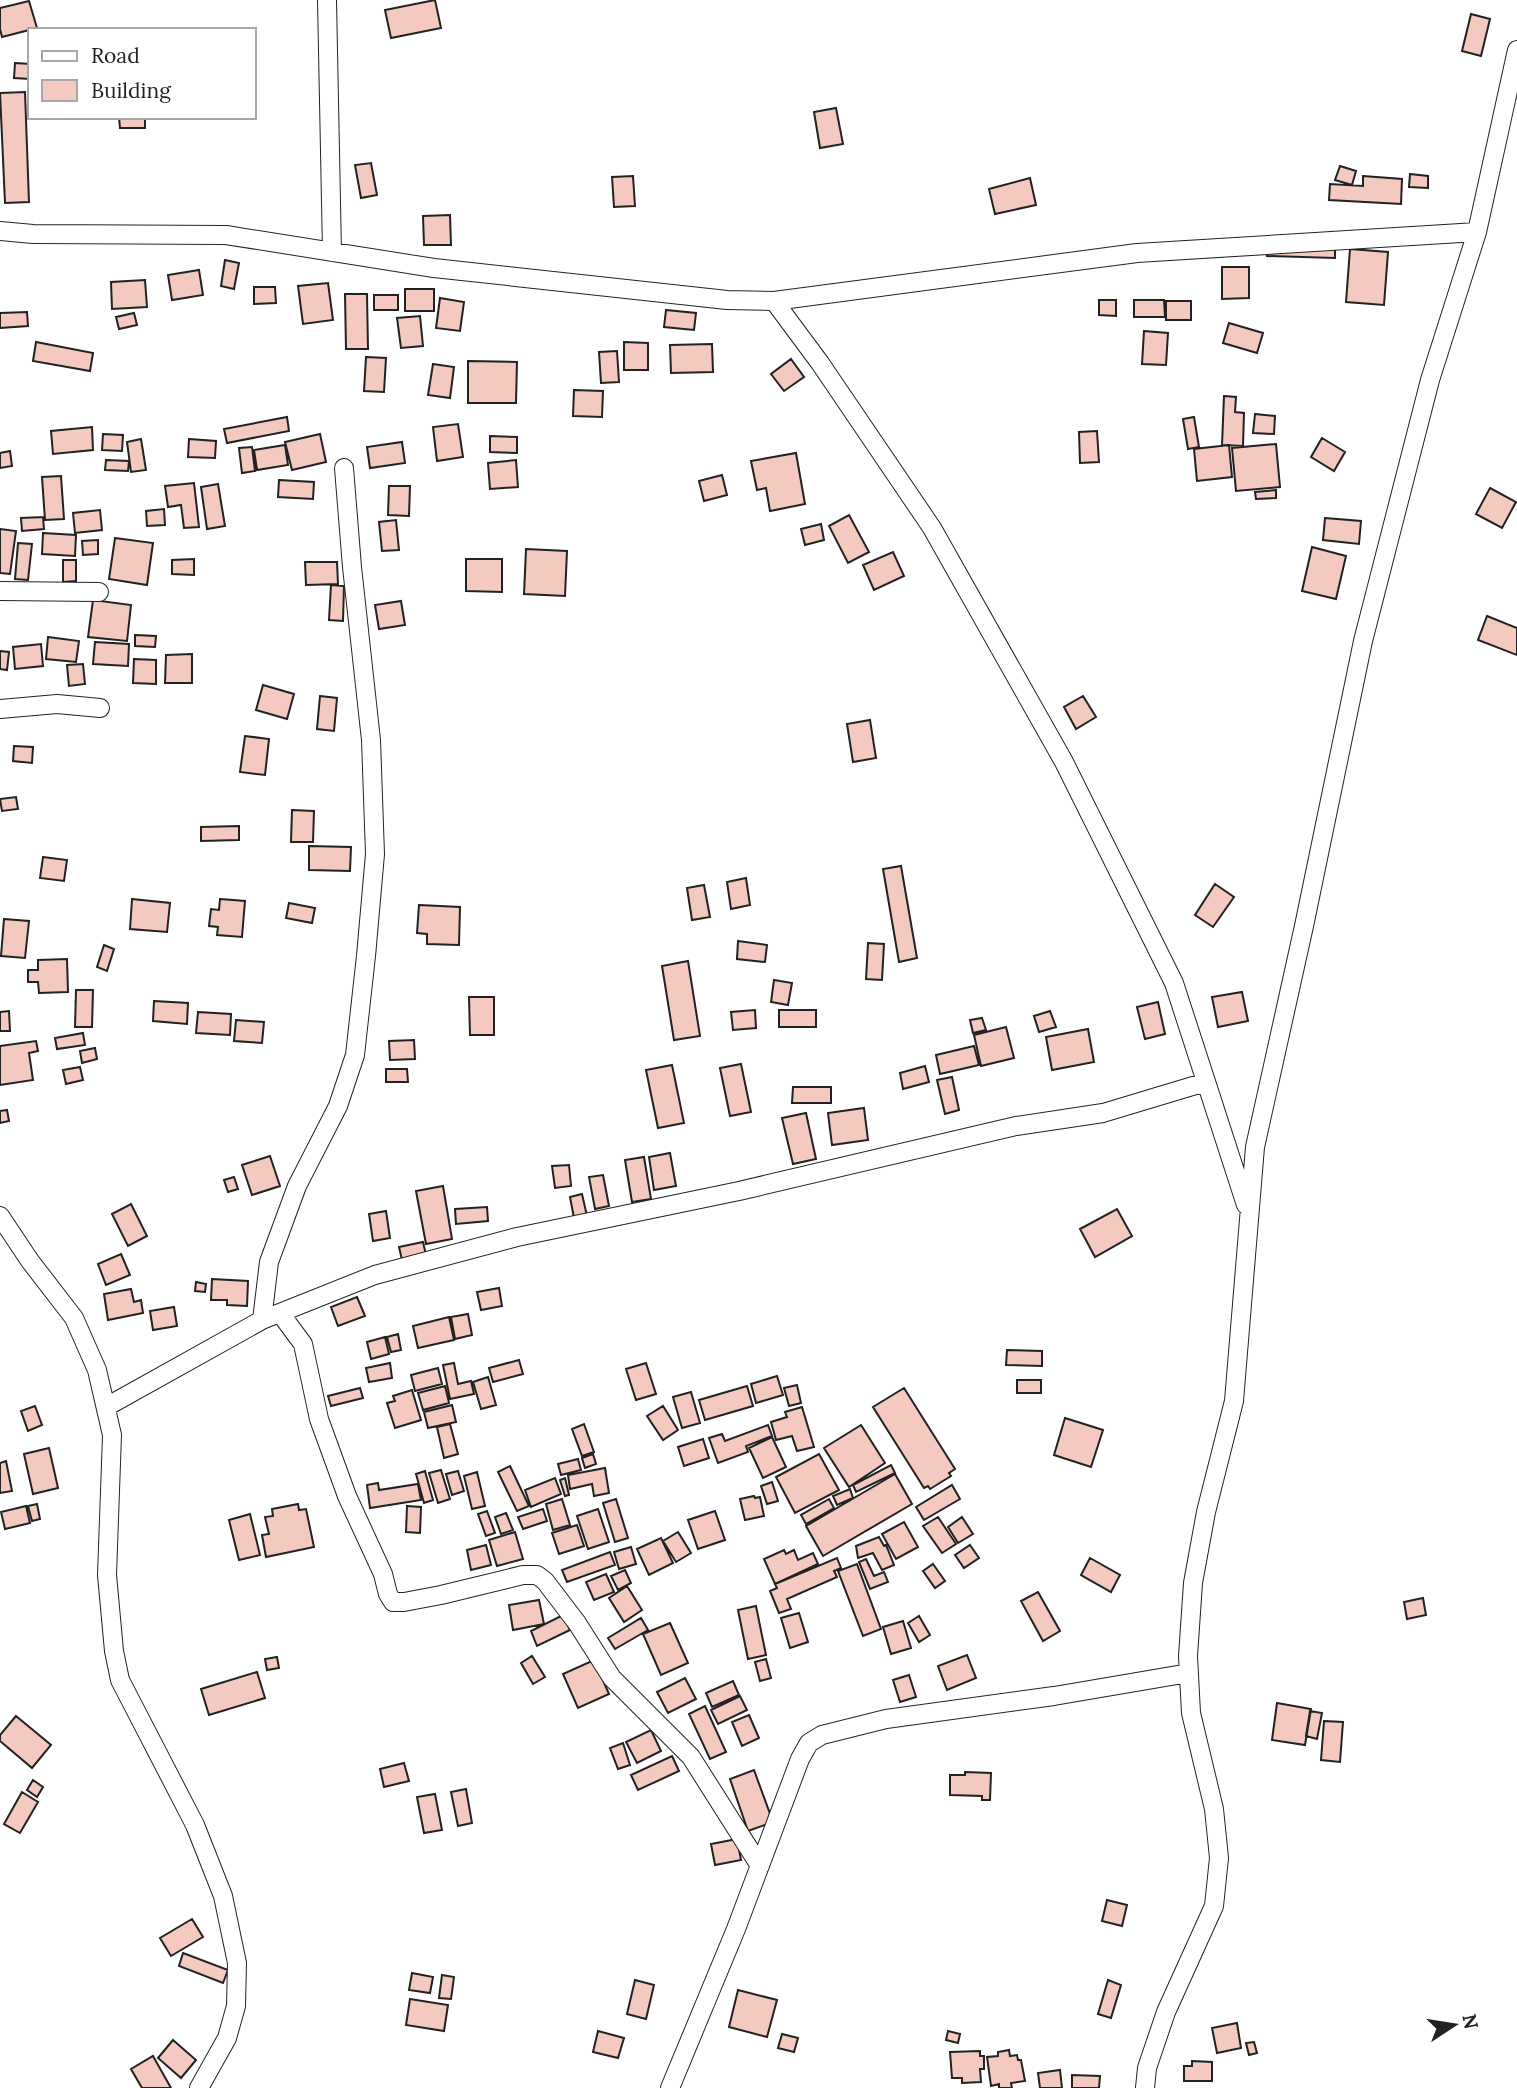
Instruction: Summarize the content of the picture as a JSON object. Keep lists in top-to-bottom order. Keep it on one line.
{"legend":["Road","Building"],"north":"right"}
